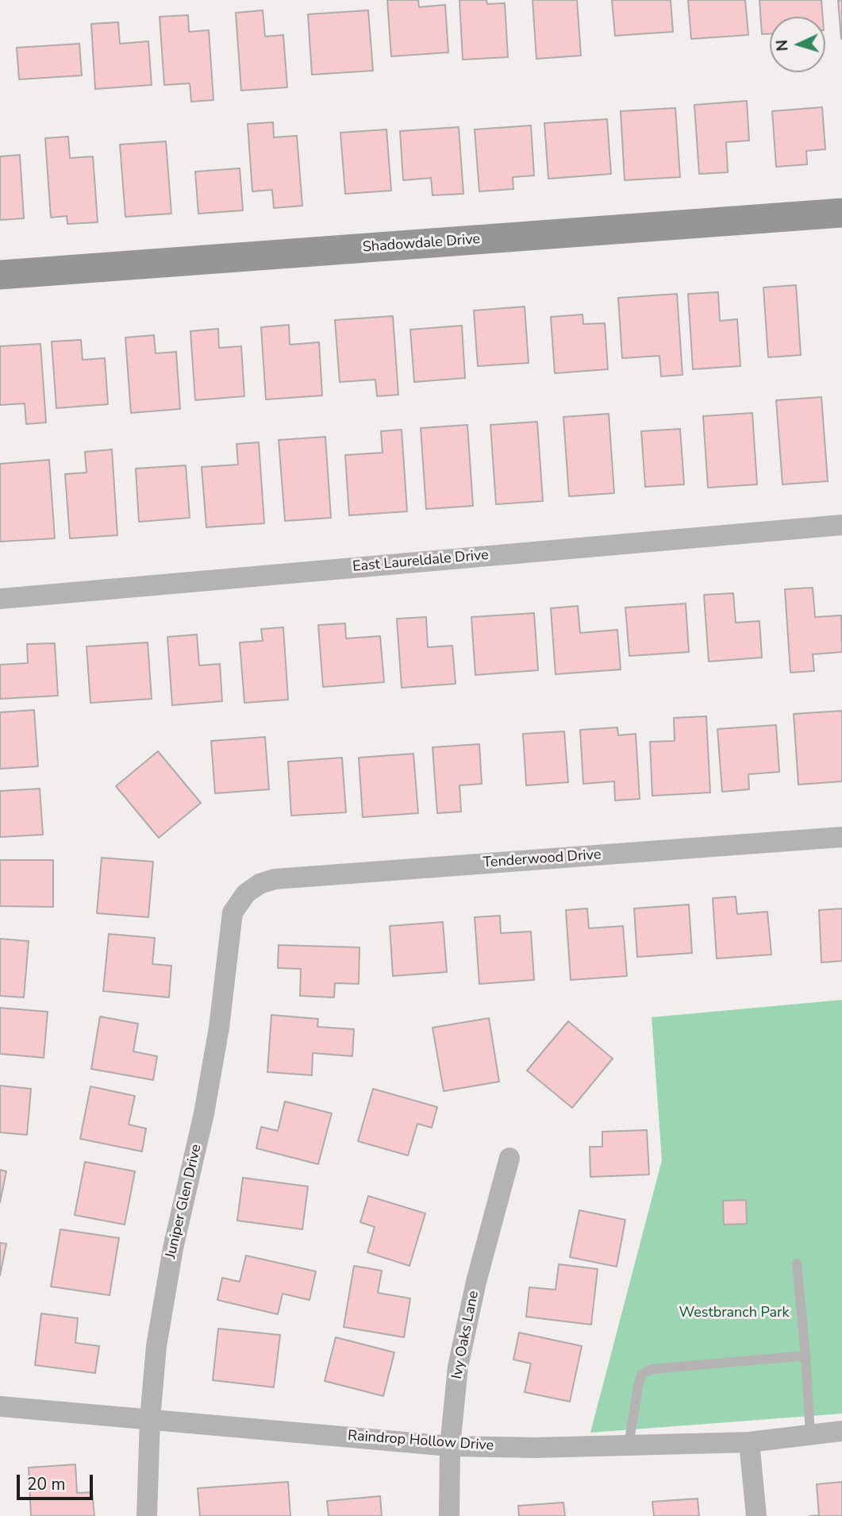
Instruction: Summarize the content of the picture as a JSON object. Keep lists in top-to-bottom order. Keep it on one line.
{"streets":{"street":["Shadowdale Drive","East Laureldale Drive","Tenderwood Drive","Juniper Glen Drive","Ivy Oaks Lane","Raindrop Hollow Drive"]},"crossings":[["Tenderwood Drive","Juniper Glen Drive"],["Juniper Glen Drive","Raindrop Hollow Drive"],["Ivy Oaks Lane","Raindrop Hollow Drive"]],"parks":["Westbranch Park"],"scale_bar":"20 m","north":"left"}
